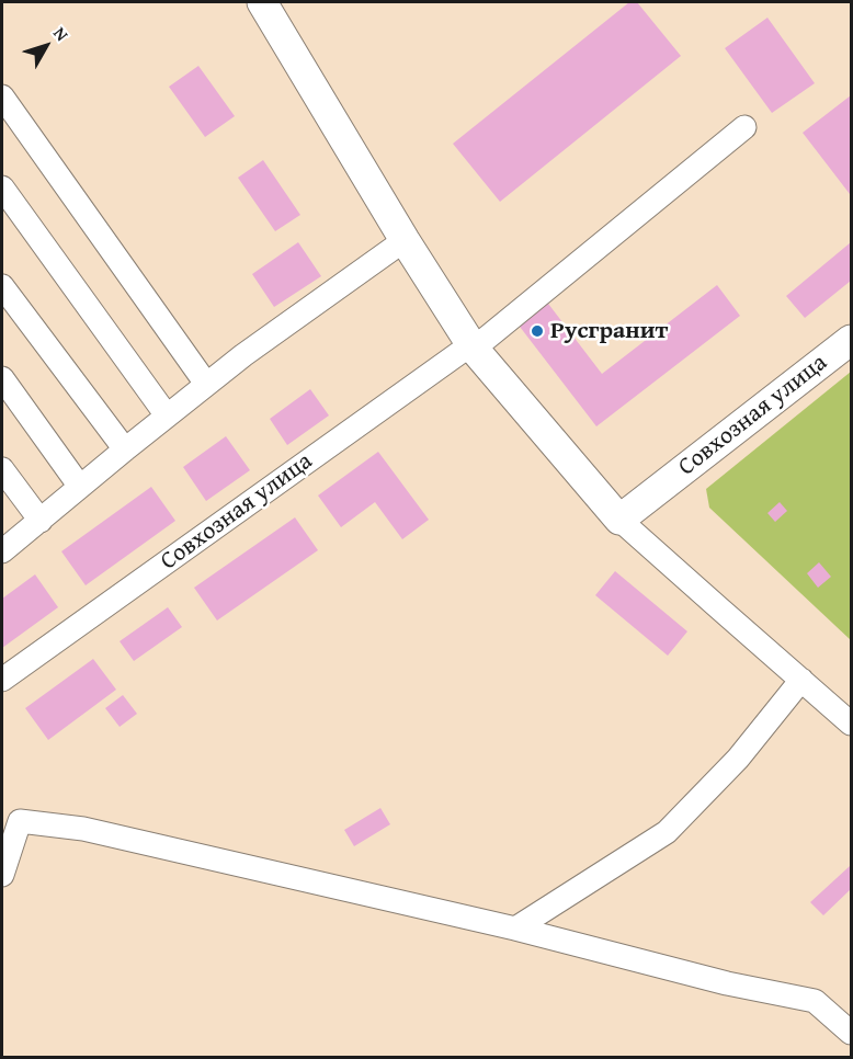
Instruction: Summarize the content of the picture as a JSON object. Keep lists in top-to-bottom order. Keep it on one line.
{"streets":{"main road":["Совхозная улица"]},"places":["Русгранит"],"north":"top right"}
